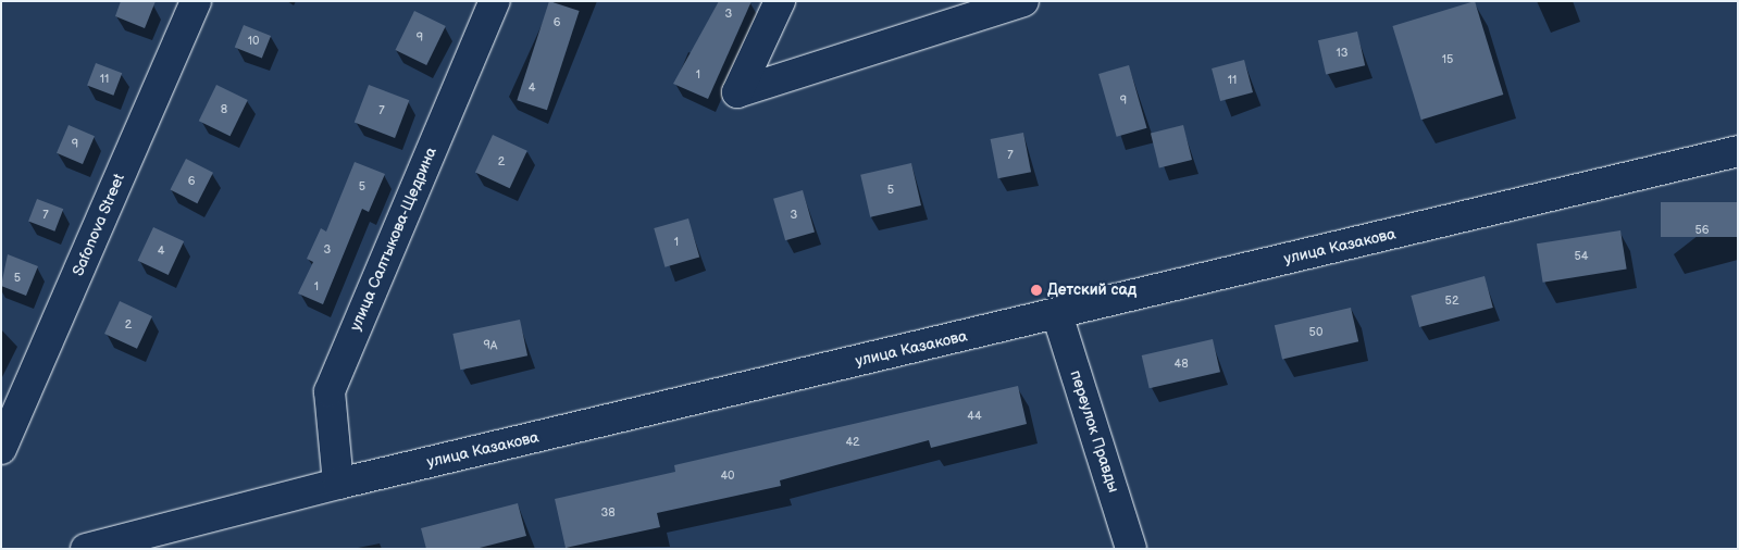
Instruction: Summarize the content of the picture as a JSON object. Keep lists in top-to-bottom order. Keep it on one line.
{"streets":{"main road":["Safonova Street","улица Салтыкова-Щедрина","улица Казакова","переулок Правды"]},"crossings":[["улица Салтыкова-Щедрина","улица Казакова"],["улица Казакова","переулок Правды"]],"places":["Детский сад"],"house_numbers":["3","6","9","10","13","15","1","11","11","4","9","8","7","9","7","2","6","5","5","7","3","56","1","3","4","54","5","1","52","2","50","9А","48","44","42","40","38"]}
